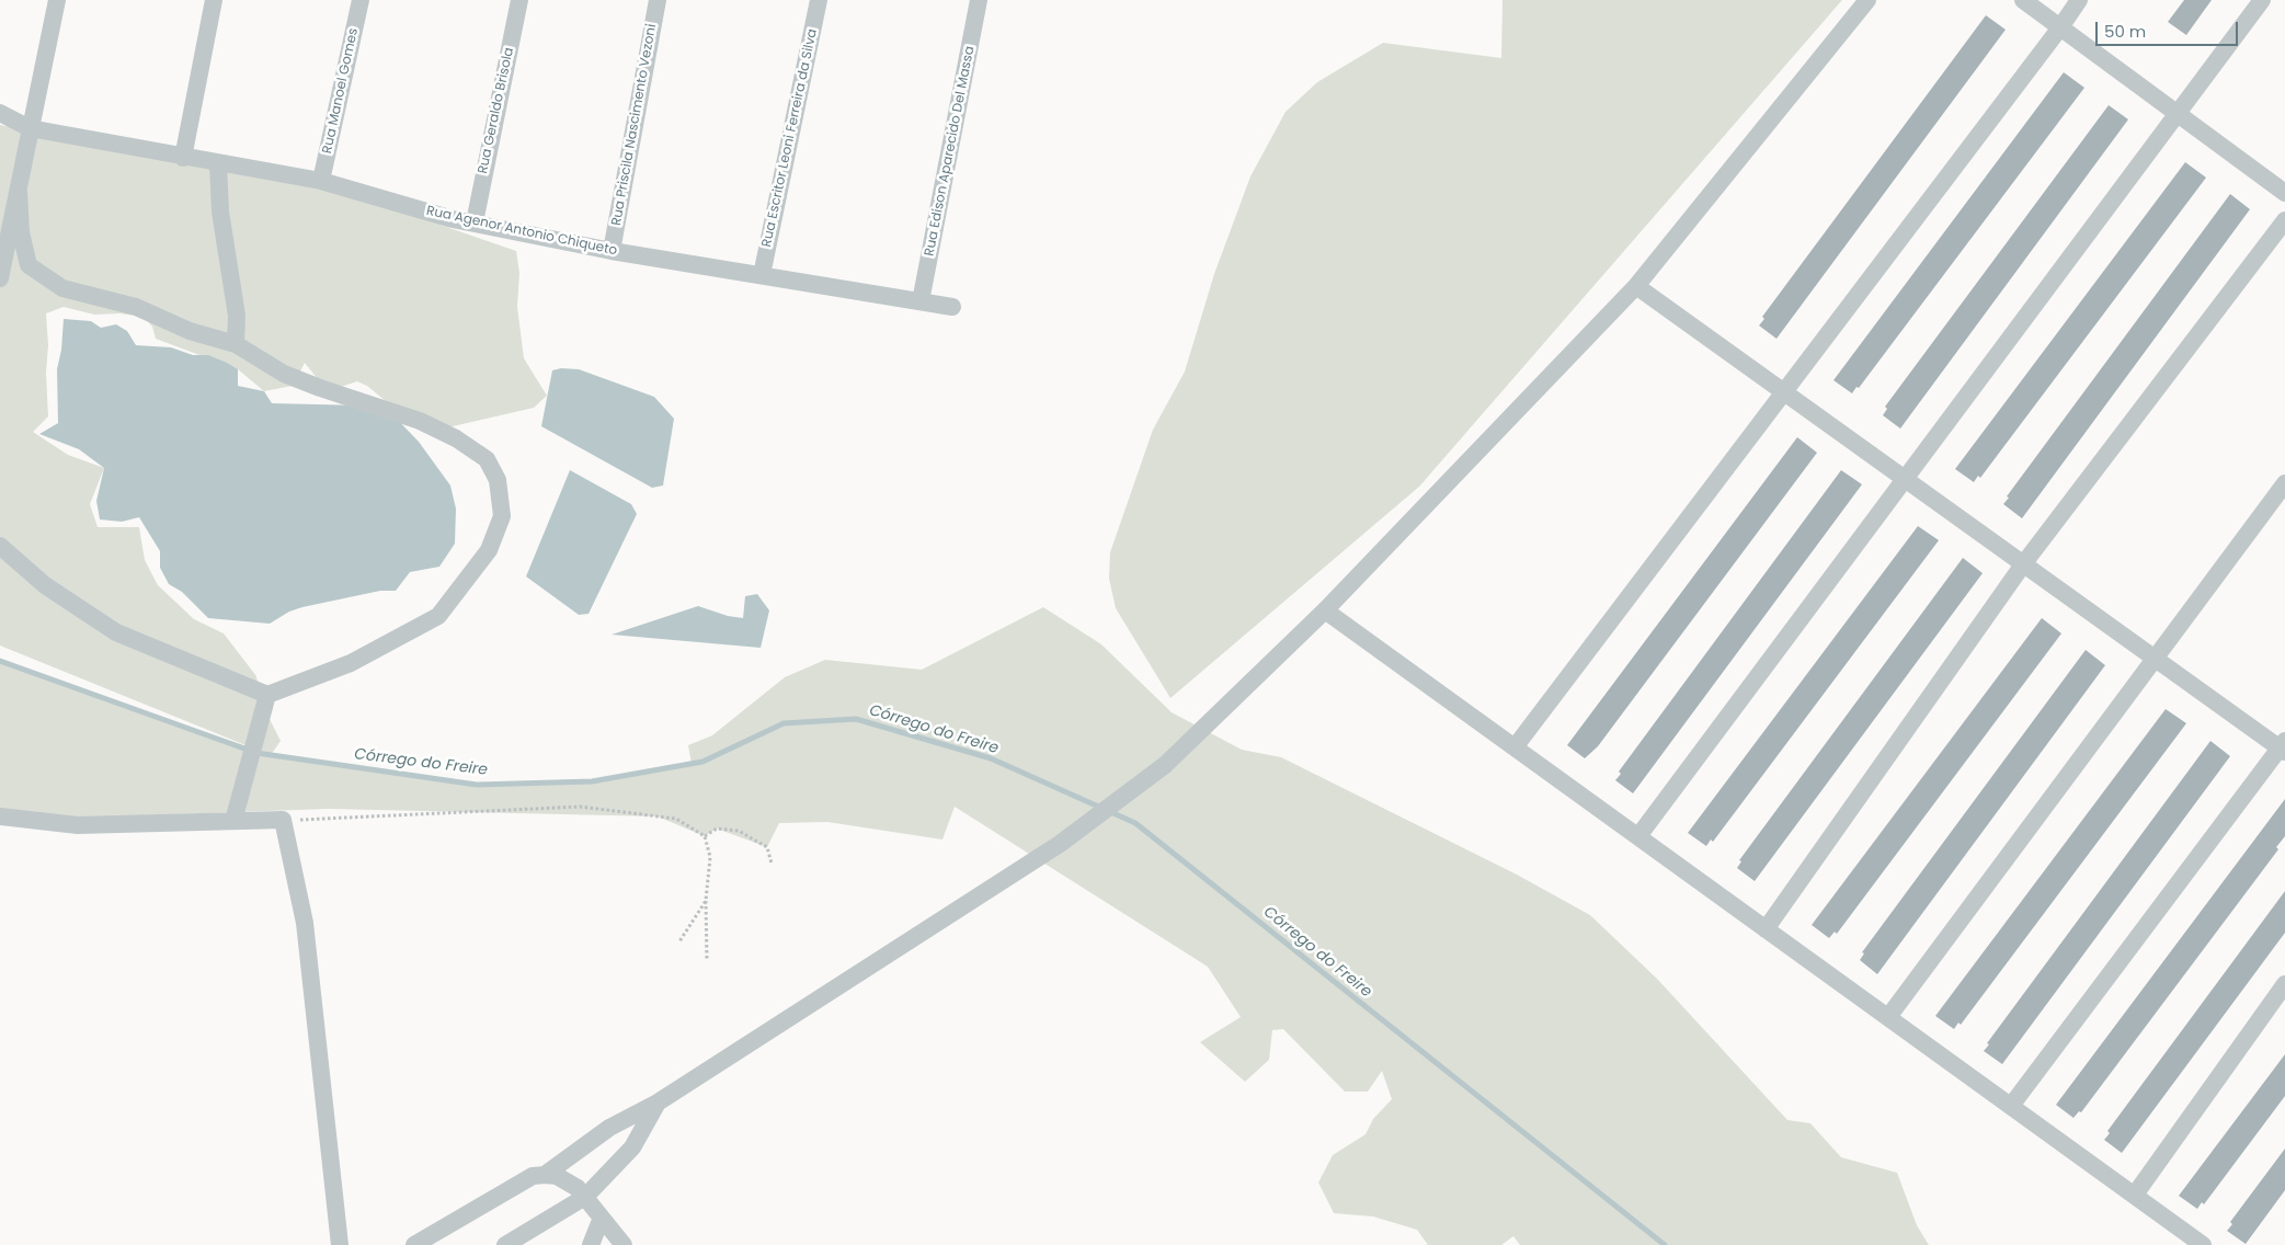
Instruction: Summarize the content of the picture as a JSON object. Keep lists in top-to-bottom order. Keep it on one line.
{"streets":{"street":["Rua Manoel Gomes","Rua Geraldo Brisola","Rua Priscila Nascimento Vezoni","Rua Escritor Leoni Ferreira da Silva","Rua Edison Aparecido Del Massa","Rua Agenor Antonio Chiqueto"]},"crossings":[["Rua Manoel Gomes","Rua Agenor Antonio Chiqueto"],["Rua Geraldo Brisola","Rua Agenor Antonio Chiqueto"],["Rua Priscila Nascimento Vezoni","Rua Agenor Antonio Chiqueto"],["Rua Escritor Leoni Ferreira da Silva","Rua Agenor Antonio Chiqueto"],["Rua Edison Aparecido Del Massa","Rua Agenor Antonio Chiqueto"]],"water":["Córrego do Freire"],"scale_bar":"50 m"}
